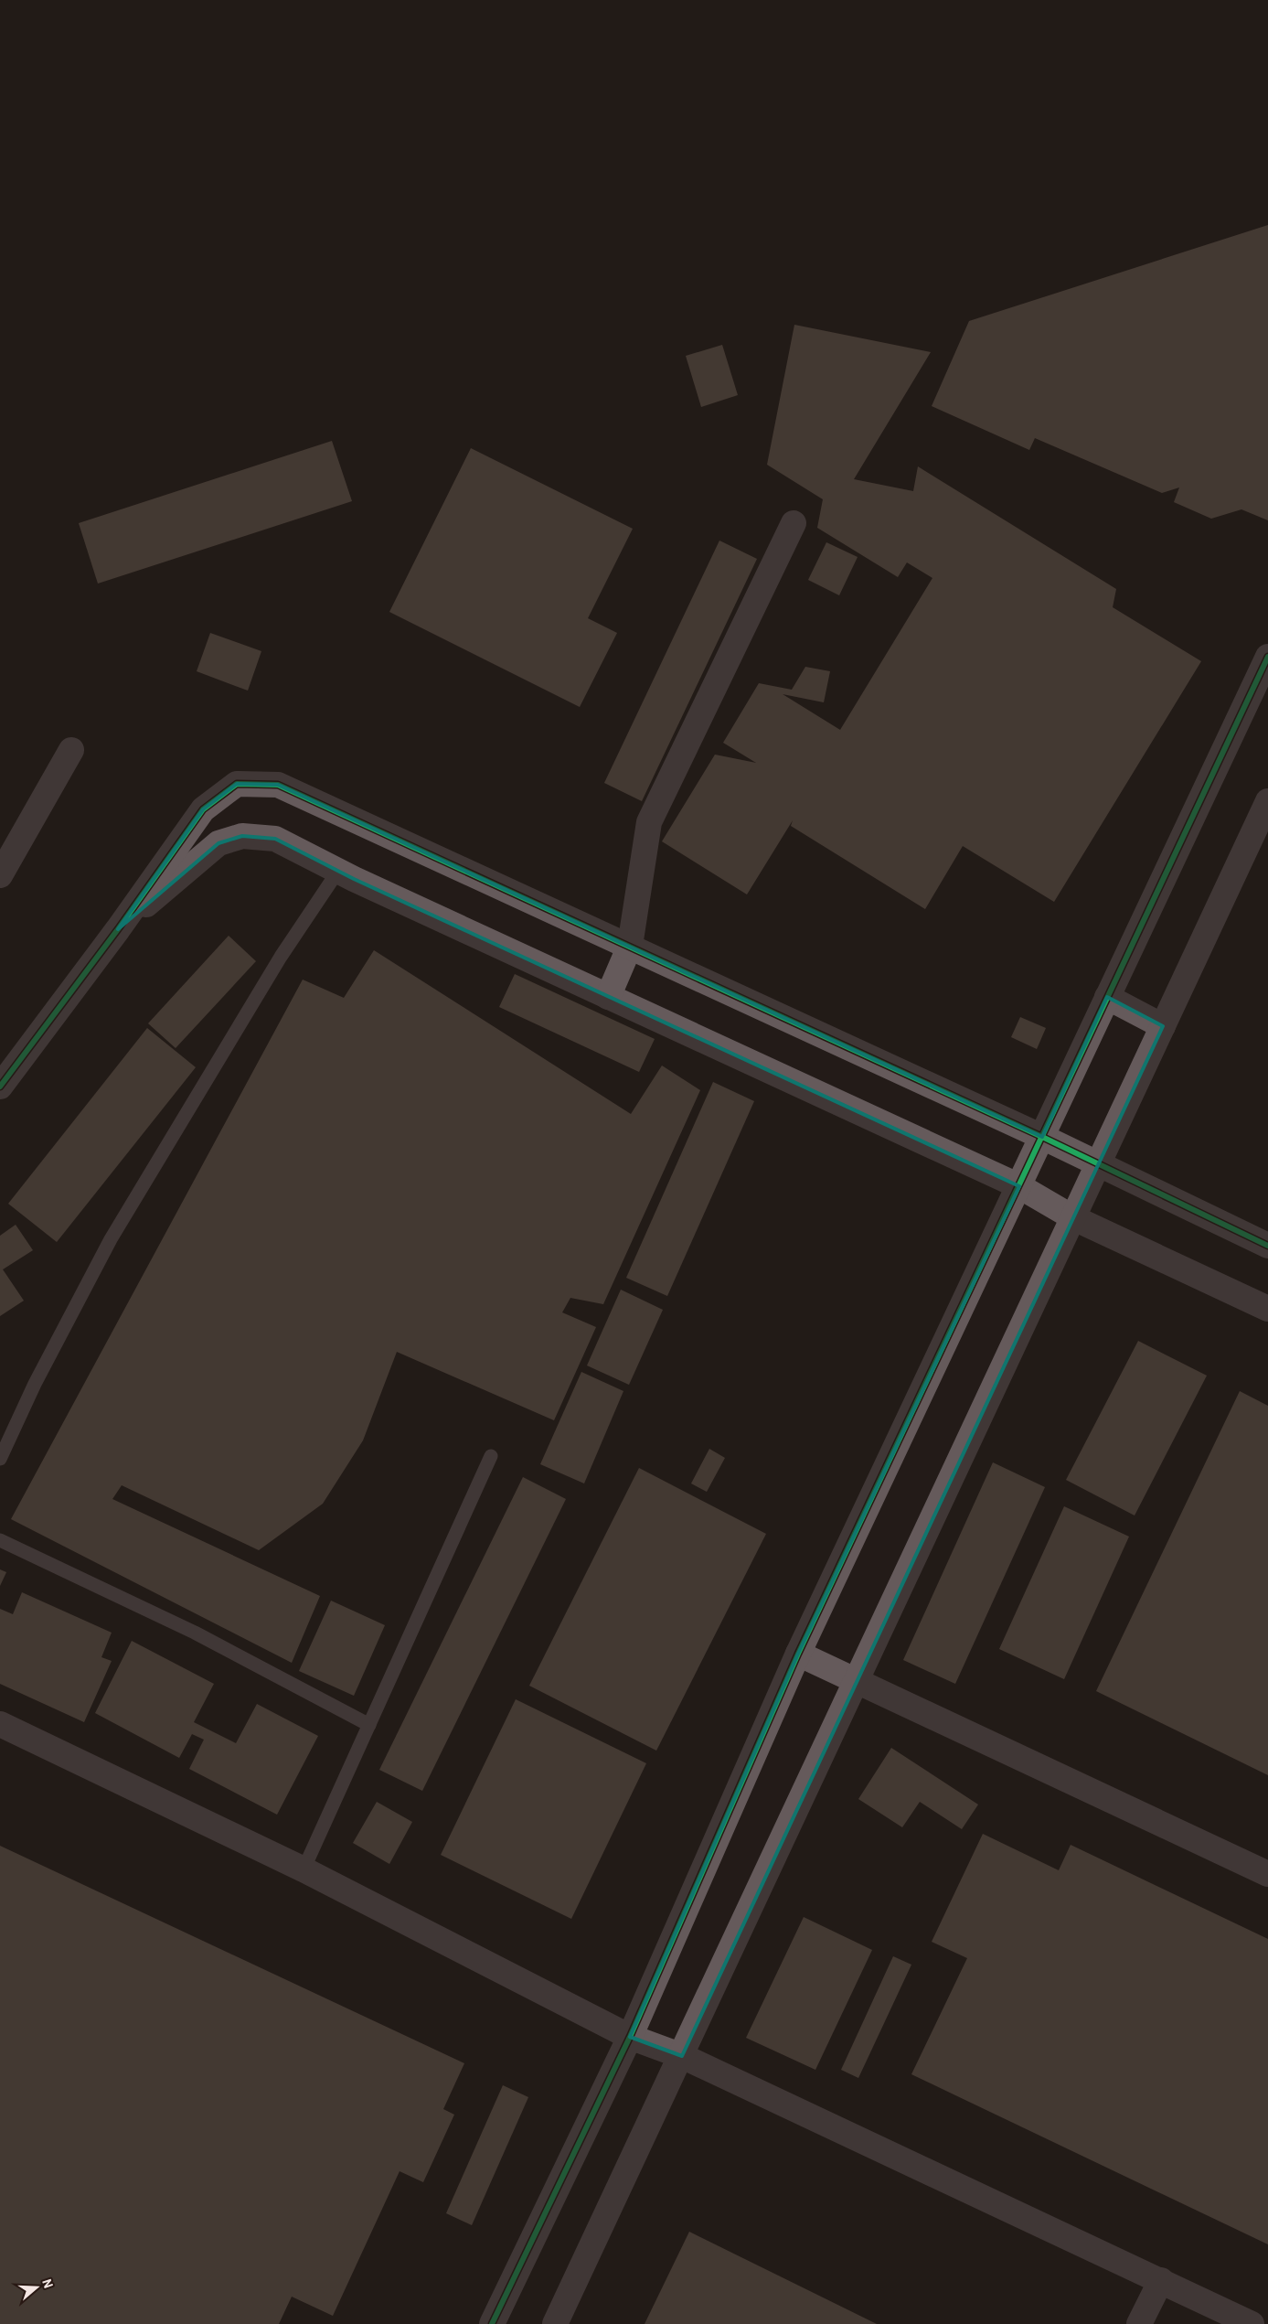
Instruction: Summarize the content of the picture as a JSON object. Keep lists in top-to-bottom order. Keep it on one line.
{"north":"right"}
